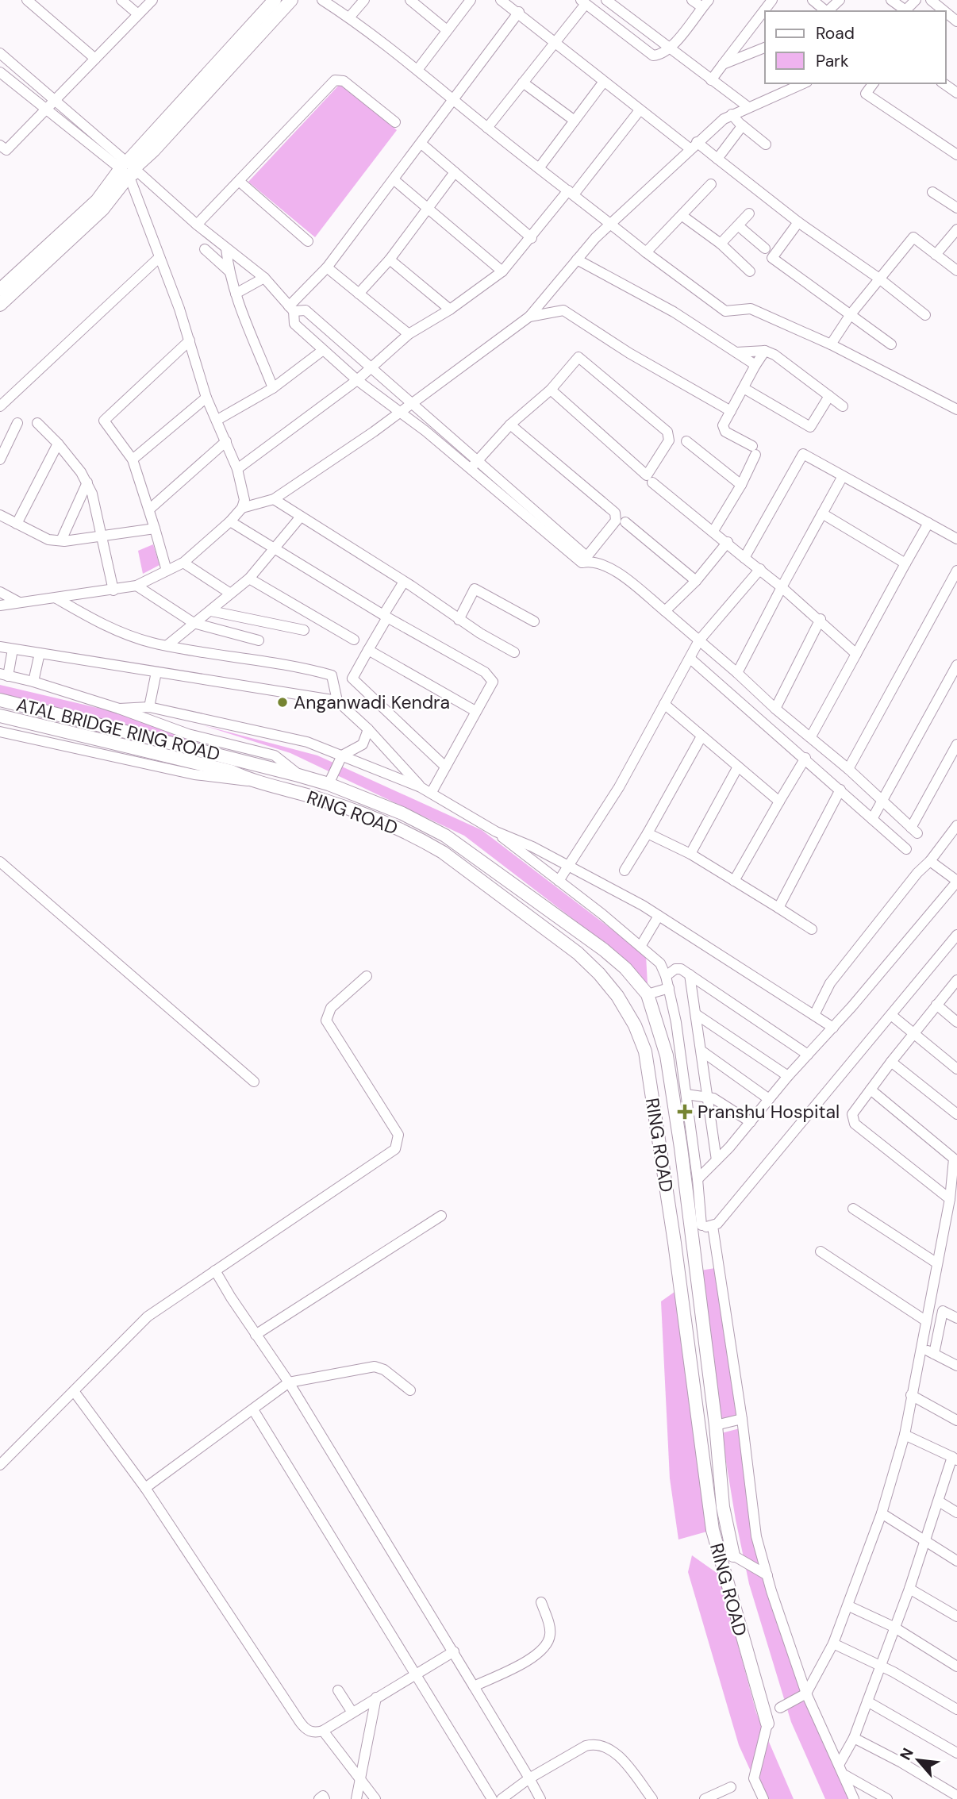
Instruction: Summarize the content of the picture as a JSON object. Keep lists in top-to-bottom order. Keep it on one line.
{"streets":{"main road":["ATAL BRIDGE RING ROAD","RING ROAD"]},"crossings":[["ATAL BRIDGE RING ROAD","RING ROAD"]],"places":{"other":["Anganwadi Kendra"],"health":["Pranshu Hospital"]},"legend":["Road","Park"],"north":"top left"}
